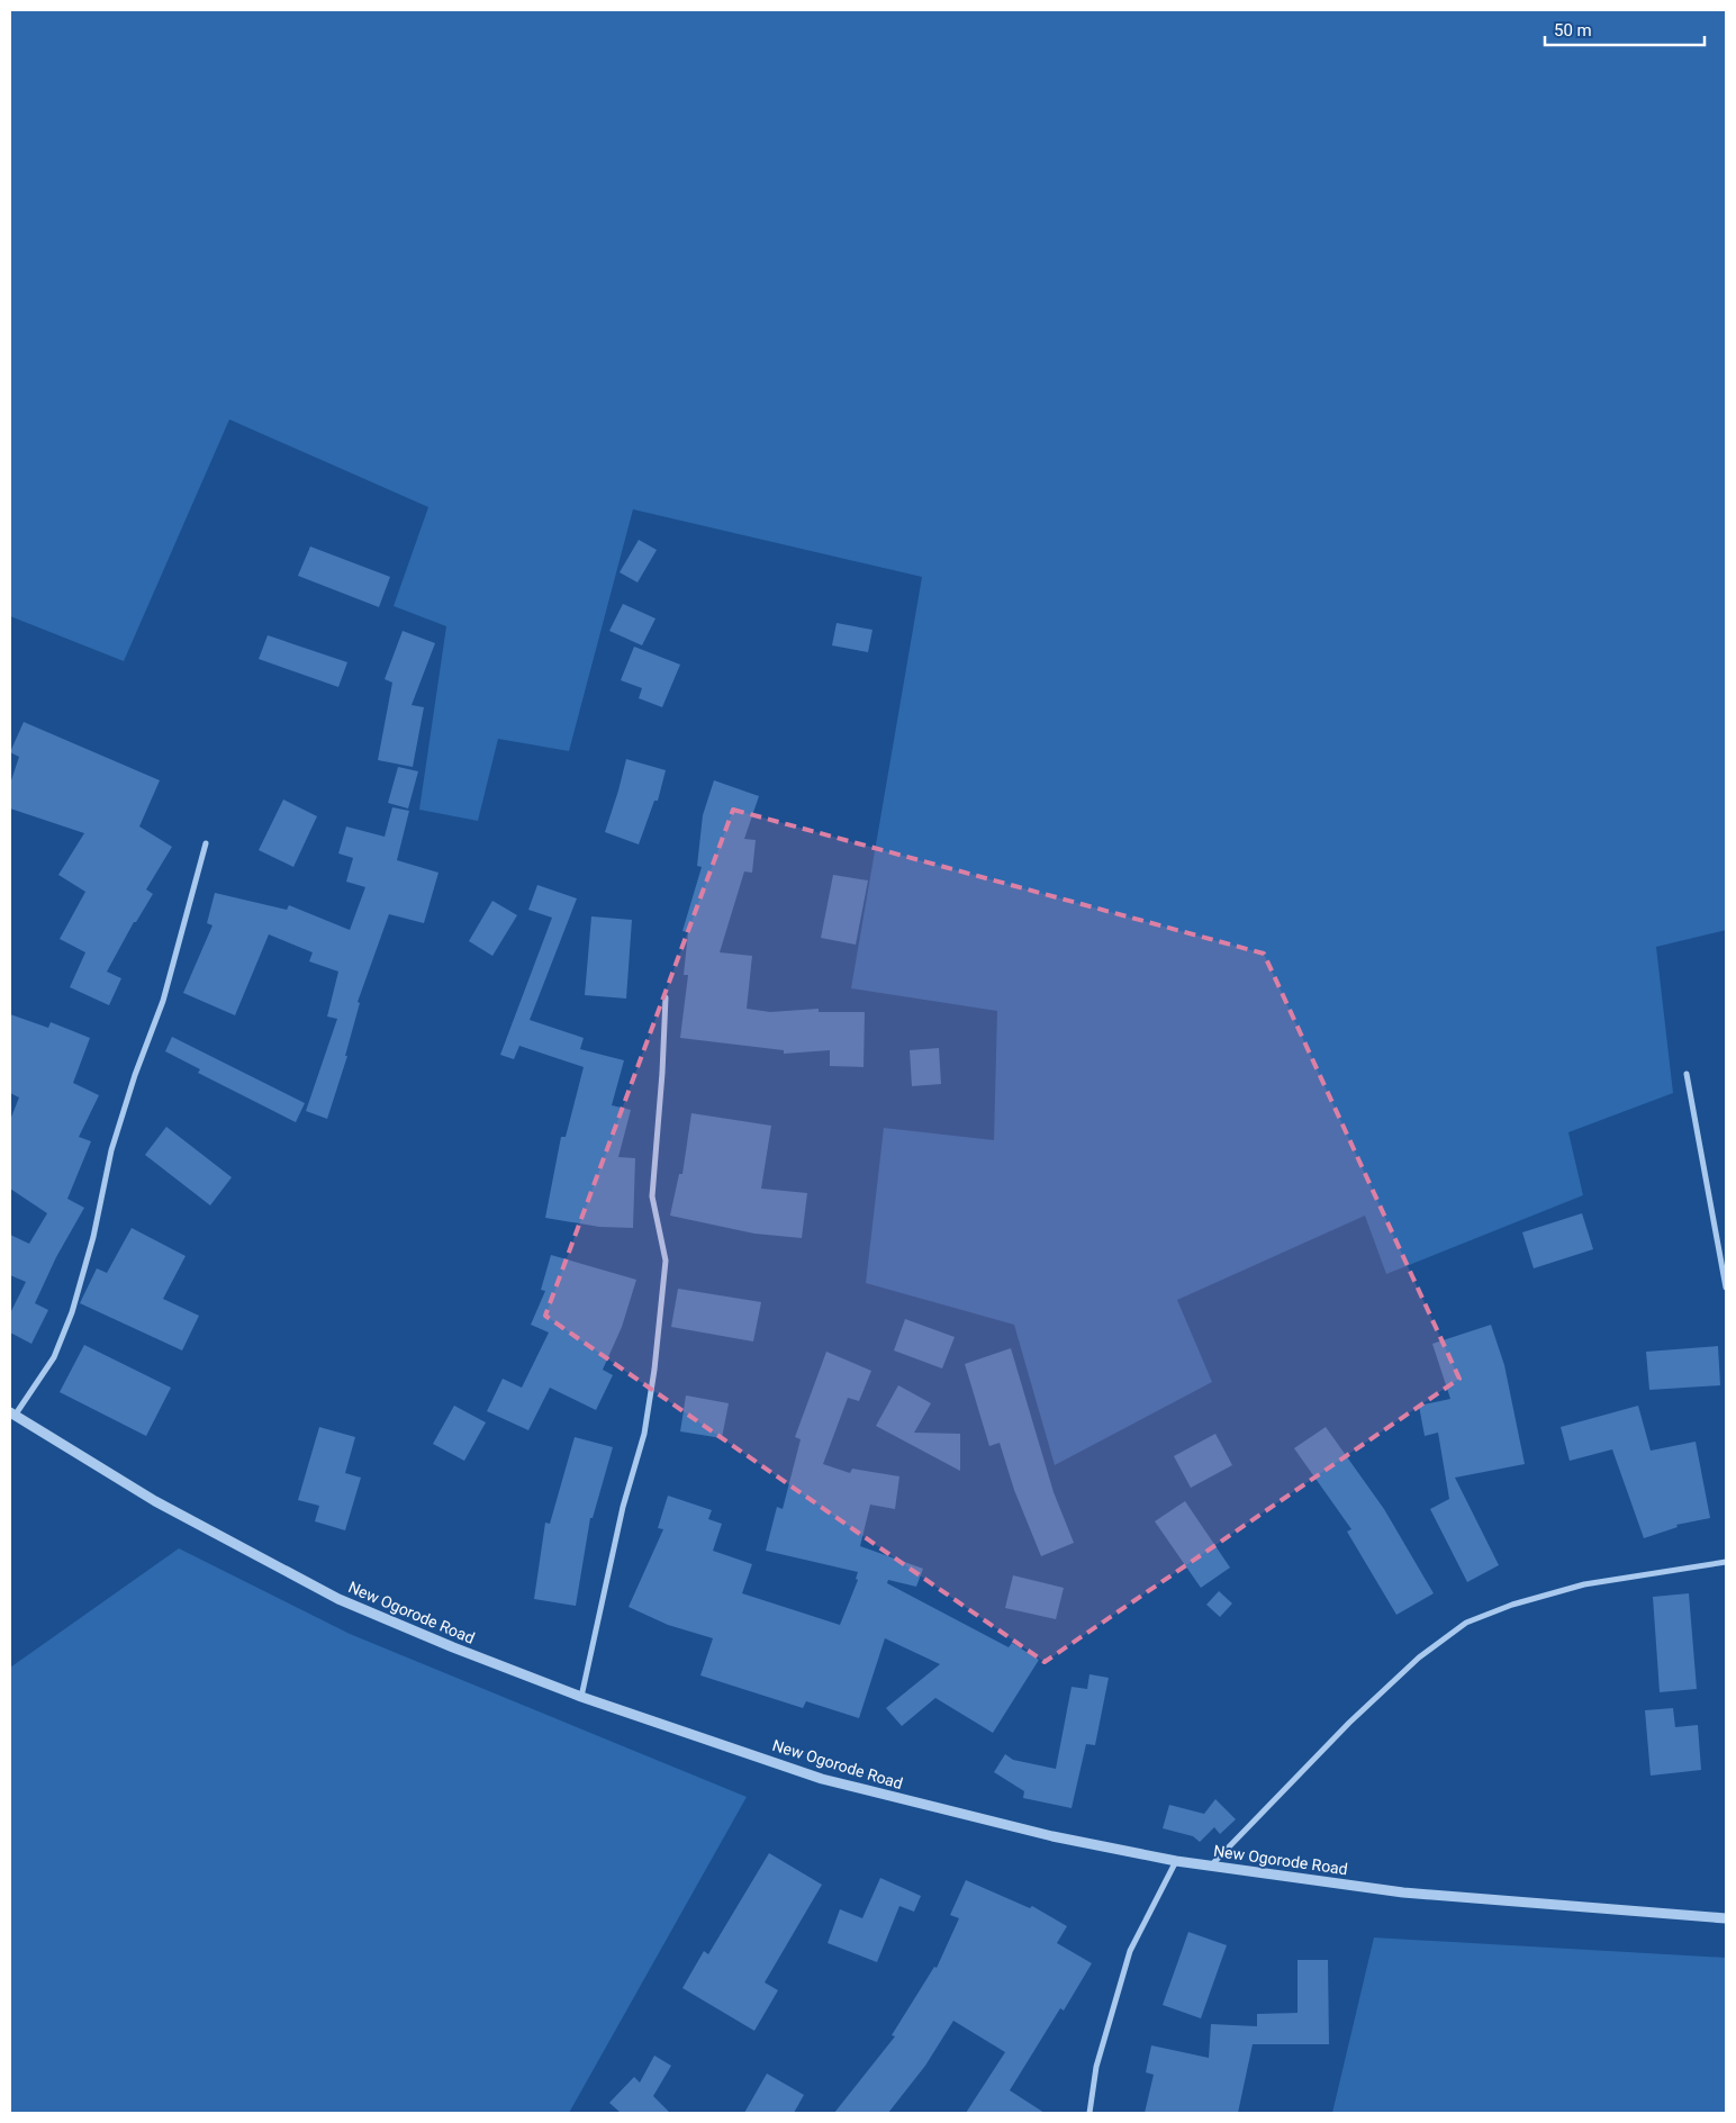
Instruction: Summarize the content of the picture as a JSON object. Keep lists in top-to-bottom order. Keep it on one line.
{"streets":{"street":["New Ogorode Road"]},"scale_bar":"50 m"}
